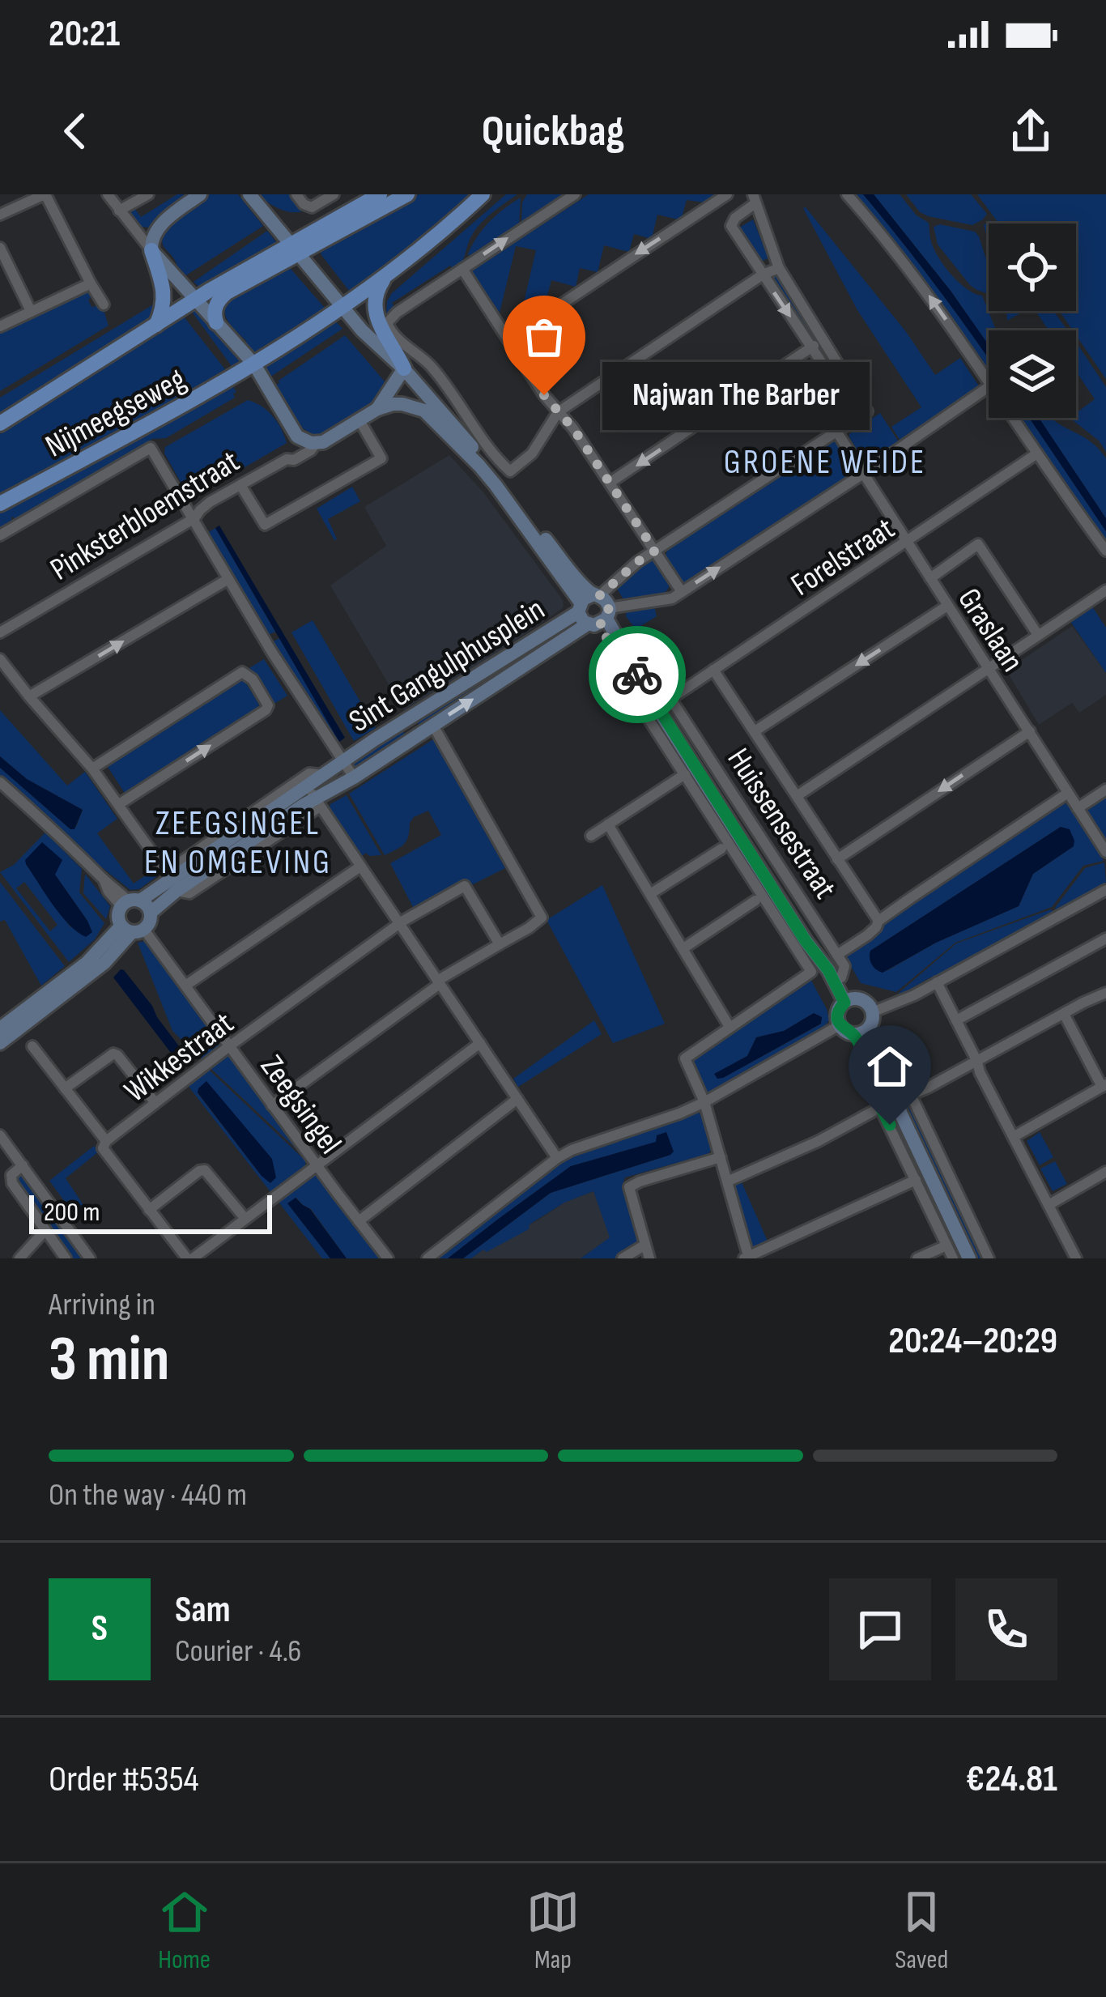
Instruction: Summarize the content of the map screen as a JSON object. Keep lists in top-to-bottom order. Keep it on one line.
{"streets":{"main road":["Nijmeegseweg"],"street":["Pinksterbloemstraat","Forelstraat","Graslaan","Sint Gangulphusplein","Huissensestraat","Wikkestraat","Zeegsingel"]},"crossings":[["Nijmeegseweg","Huissensestraat"],["Pinksterbloemstraat","Huissensestraat"],["Forelstraat","Graslaan"],["Forelstraat","Huissensestraat"],["Sint Gangulphusplein","Huissensestraat"],["Wikkestraat","Zeegsingel"]],"districts":["GROENE WEIDE","ZEEGSINGEL EN OMGEVING"],"places":["Najwan The Barber"],"scale_bar":"200 m","page":{"status":"20:21","header":"Quickbag","bubble":"Najwan The Barber","scale":"200 m","heading":["3 min","Arriving in","20:24–20:29"],"panel":["Sam","Courier · 4.6","Order #5354","€24.81"],"bar":"On the way · 440 m","round":"S","tabs":["Home","Map","Saved"]}}
